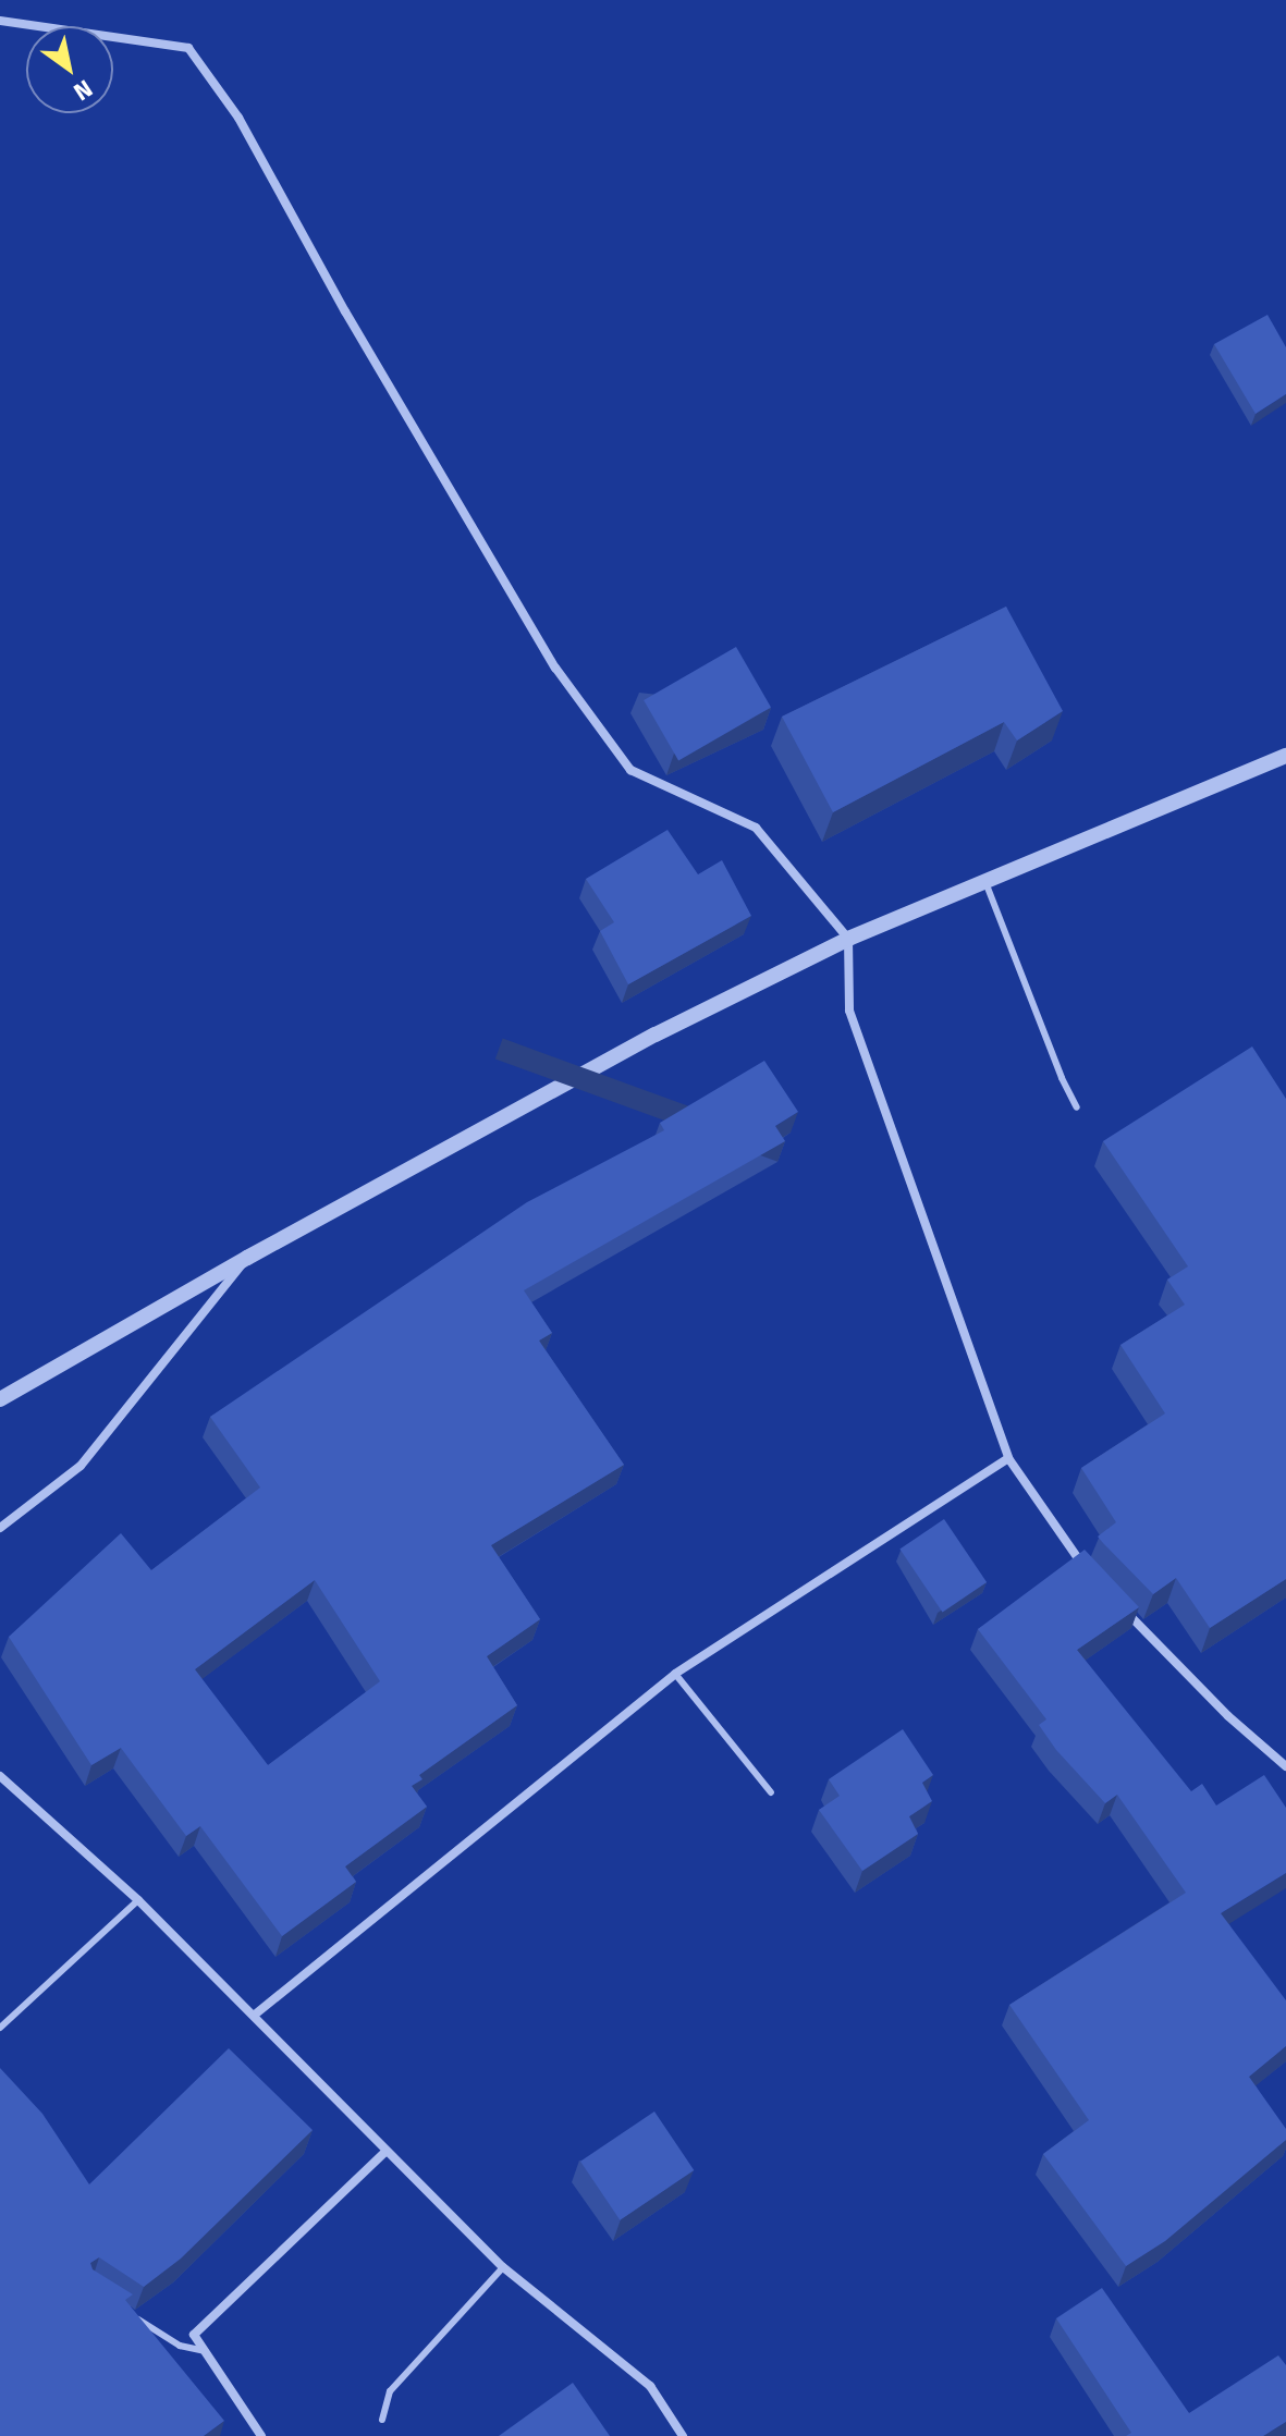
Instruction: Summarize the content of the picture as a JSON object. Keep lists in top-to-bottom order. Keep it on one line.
{"north":"bottom right"}
